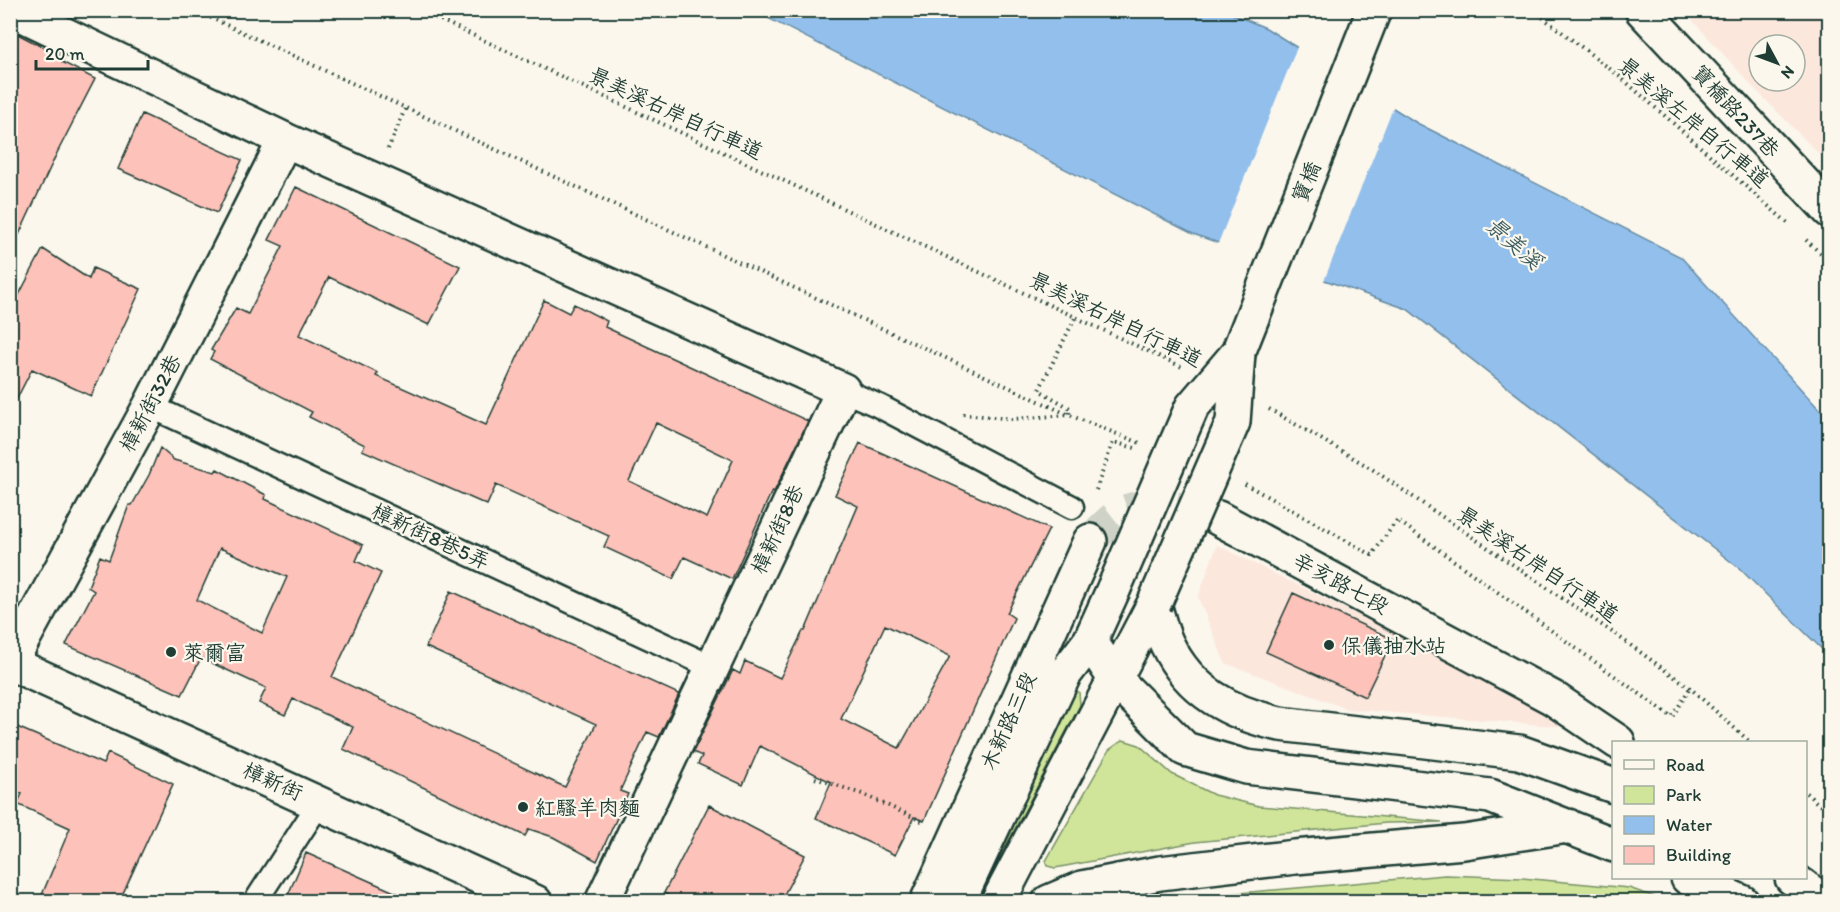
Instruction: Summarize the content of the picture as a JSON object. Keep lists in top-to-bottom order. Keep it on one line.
{"streets":{"street":["寶橋路237巷","寶橋","樟新街32巷","樟新街8巷","辛亥路七段","木新路三段","樟新街"],"lane":["樟新街8巷5弄"],"path":["景美溪右岸自行車道","景美溪左岸自行車道"]},"crossings":[["寶橋","木新路三段"],["樟新街32巷","樟新街8巷5弄"],["樟新街32巷","樟新街"],["樟新街8巷","樟新街8巷5弄"]],"water":["景美溪"],"places":["保儀抽水站","萊爾富","紅騷羊肉麵"],"legend":["Road","Park","Water","Building"],"scale_bar":"20 m","north":"bottom right"}
